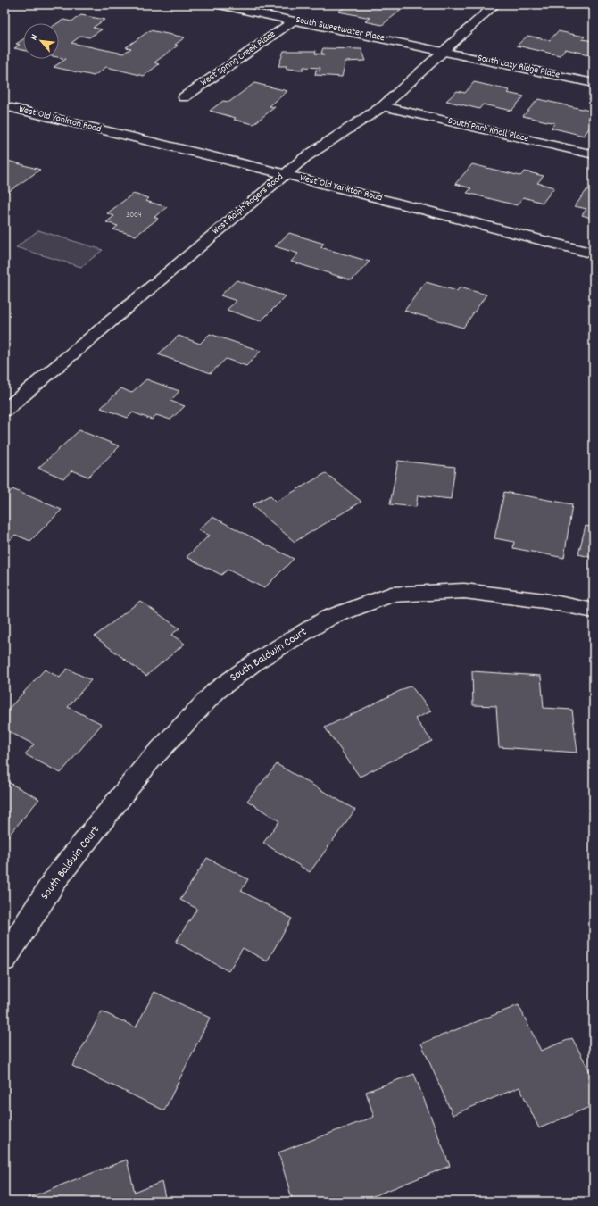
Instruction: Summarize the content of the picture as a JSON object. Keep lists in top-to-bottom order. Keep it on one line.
{"streets":{"street":["South Sweetwater Place","West Spring Creek Place","South Lazy Ridge Place","West Old Yankton Road","South Park Knoll Place","West Ralph Rogers Road","South Baldwin Court"]},"crossings":[["South Sweetwater Place","West Spring Creek Place"],["South Sweetwater Place","South Lazy Ridge Place"],["South Sweetwater Place","West Ralph Rogers Road"],["South Lazy Ridge Place","West Ralph Rogers Road"],["West Old Yankton Road","West Ralph Rogers Road"],["South Park Knoll Place","West Ralph Rogers Road"]],"house_numbers":["3004"],"north":"top left"}
